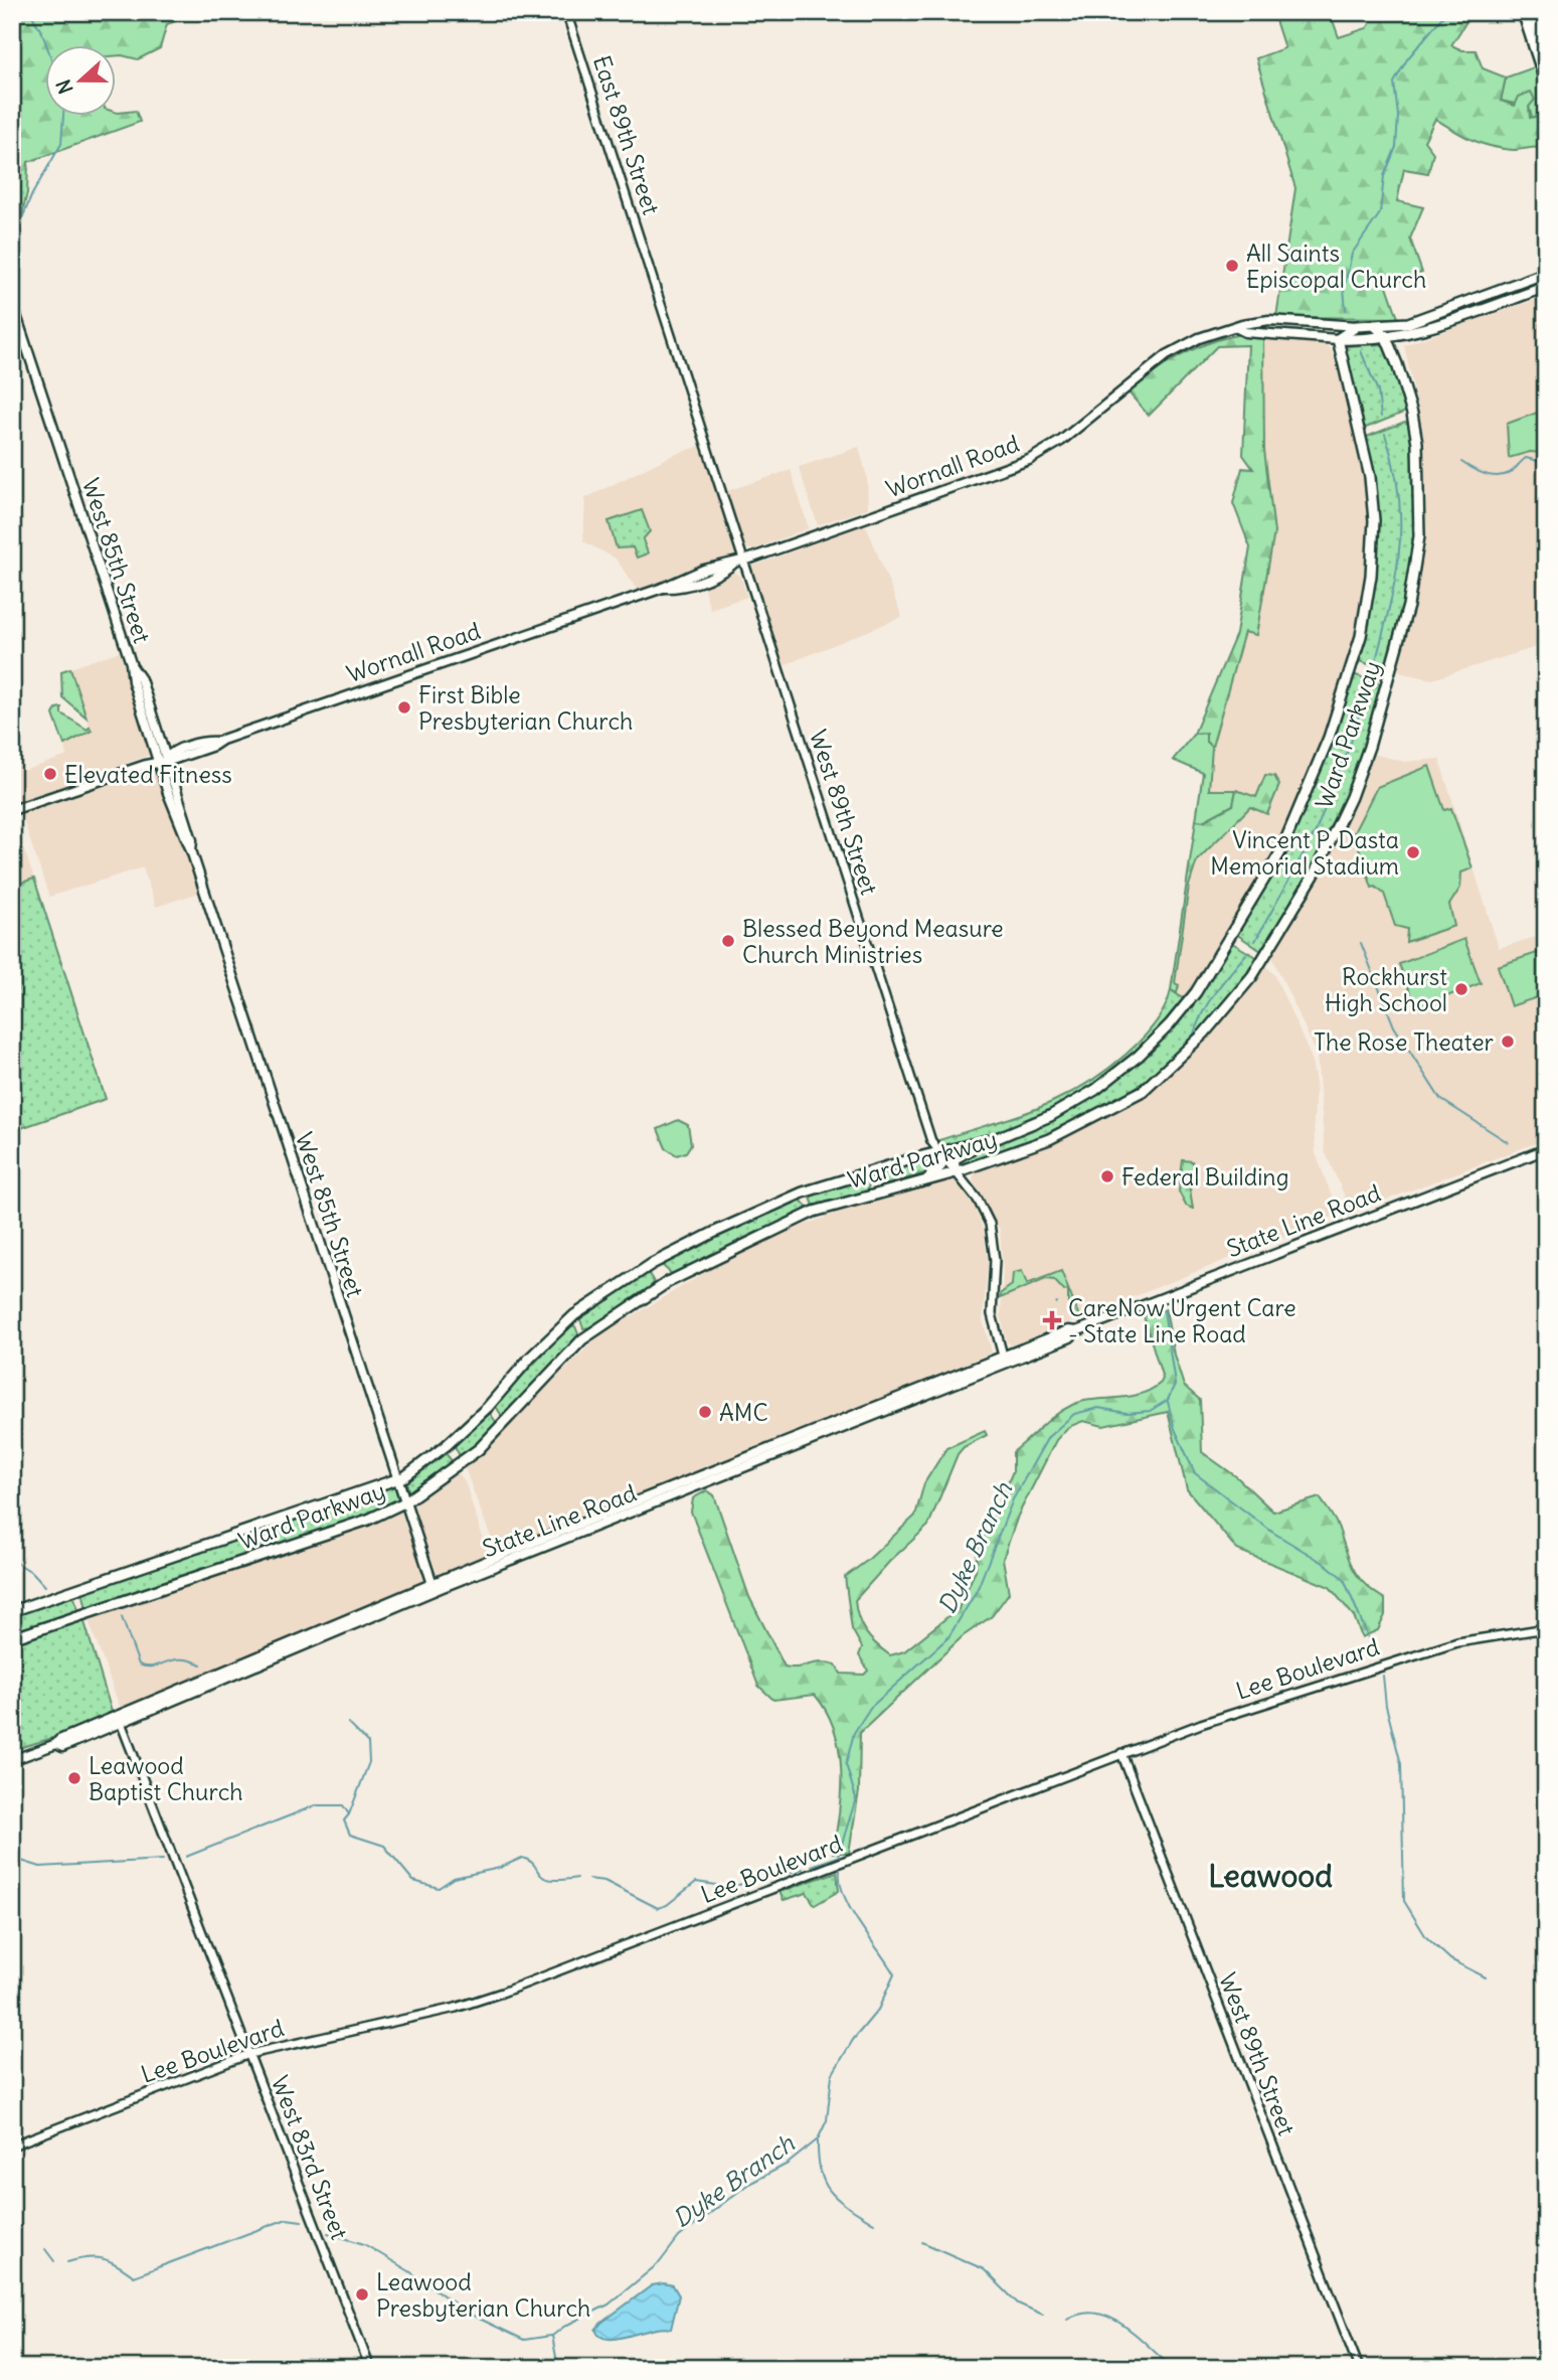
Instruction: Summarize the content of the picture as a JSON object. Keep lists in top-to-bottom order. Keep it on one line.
{"streets":{"main road":["Wornall Road","West 85th Street","Ward Parkway","State Line Road"],"street":["East 89th Street","West 89th Street","Lee Boulevard","West 83rd Street"]},"crossings":[["East 89th Street","West 89th Street"],["Wornall Road","West 85th Street"],["Wornall Road","Ward Parkway"],["Wornall Road","West 89th Street"],["West 85th Street","Ward Parkway"],["West 85th Street","State Line Road"],["Ward Parkway","West 89th Street"],["West 89th Street","State Line Road"],["West 89th Street","Lee Boulevard"],["State Line Road","West 83rd Street"],["Lee Boulevard","West 83rd Street"]],"districts":["Leawood"],"water":["Dyke Branch"],"places":{"other":["All Saints Episcopal Church","First Bible Presbyterian Church","Elevated Fitness","Vincent P. Dasta Memorial Stadium","Blessed Beyond Measure Church Ministries","Rockhurst High School","The Rose Theater","Federal Building","AMC","Leawood Baptist Church","Leawood Presbyterian Church"],"health":["CareNow Urgent Care - State Line Road"]},"north":"left"}
